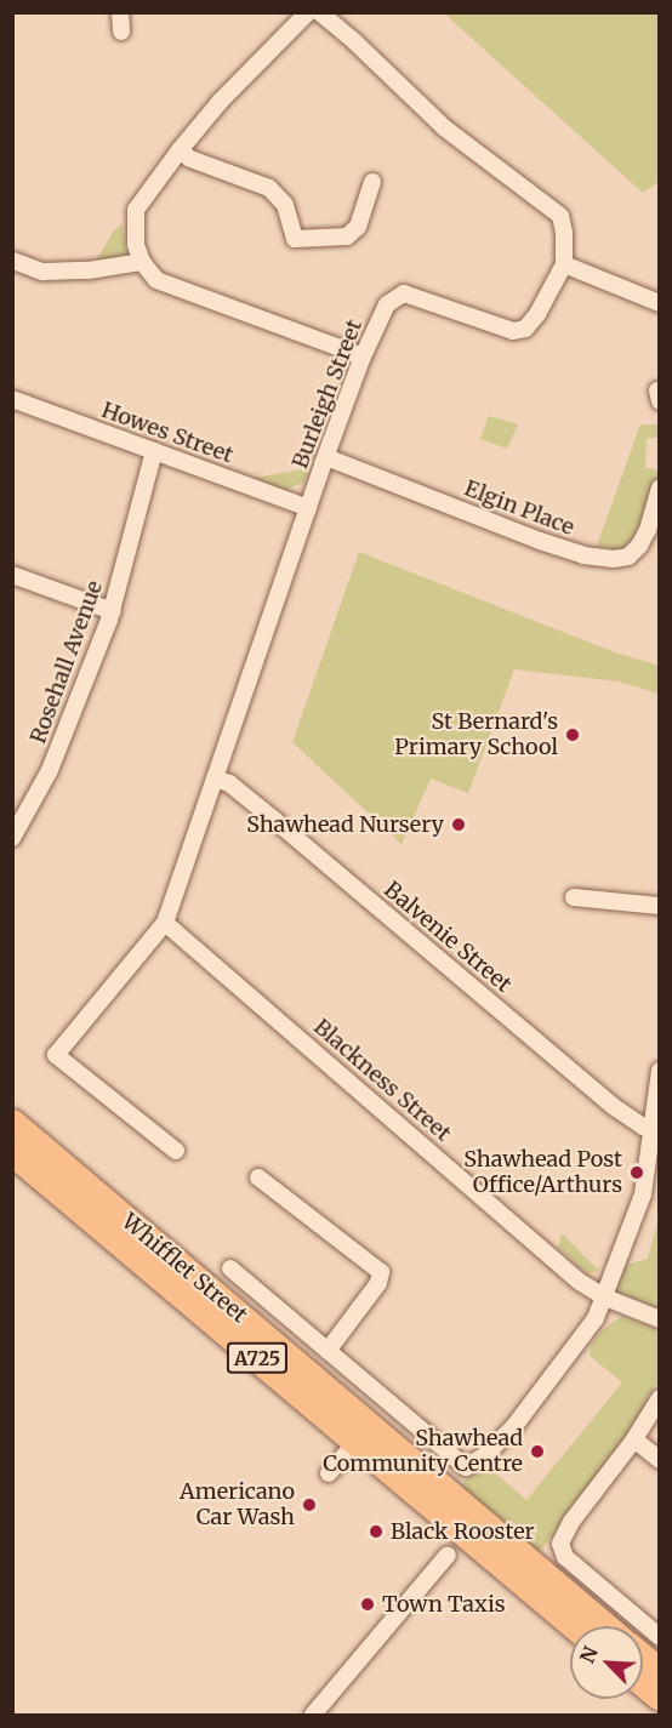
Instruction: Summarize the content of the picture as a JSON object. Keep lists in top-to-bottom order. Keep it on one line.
{"streets":{"main road":["Whifflet Street","A725"],"street":["Burleigh Street","Howes Street","Elgin Place","Rosehall Avenue","Balvenie Street","Blackness Street"]},"crossings":[["Burleigh Street","Howes Street"],["Burleigh Street","Elgin Place"],["Burleigh Street","Balvenie Street"],["Burleigh Street","Blackness Street"],["Howes Street","Rosehall Avenue"]],"places":["St Bernard's Primary School","Shawhead Nursery","Shawhead Post Office/Arthurs","Shawhead Community Centre","Americano Car Wash","Black Rooster","Town Taxis"],"north":"top left"}
